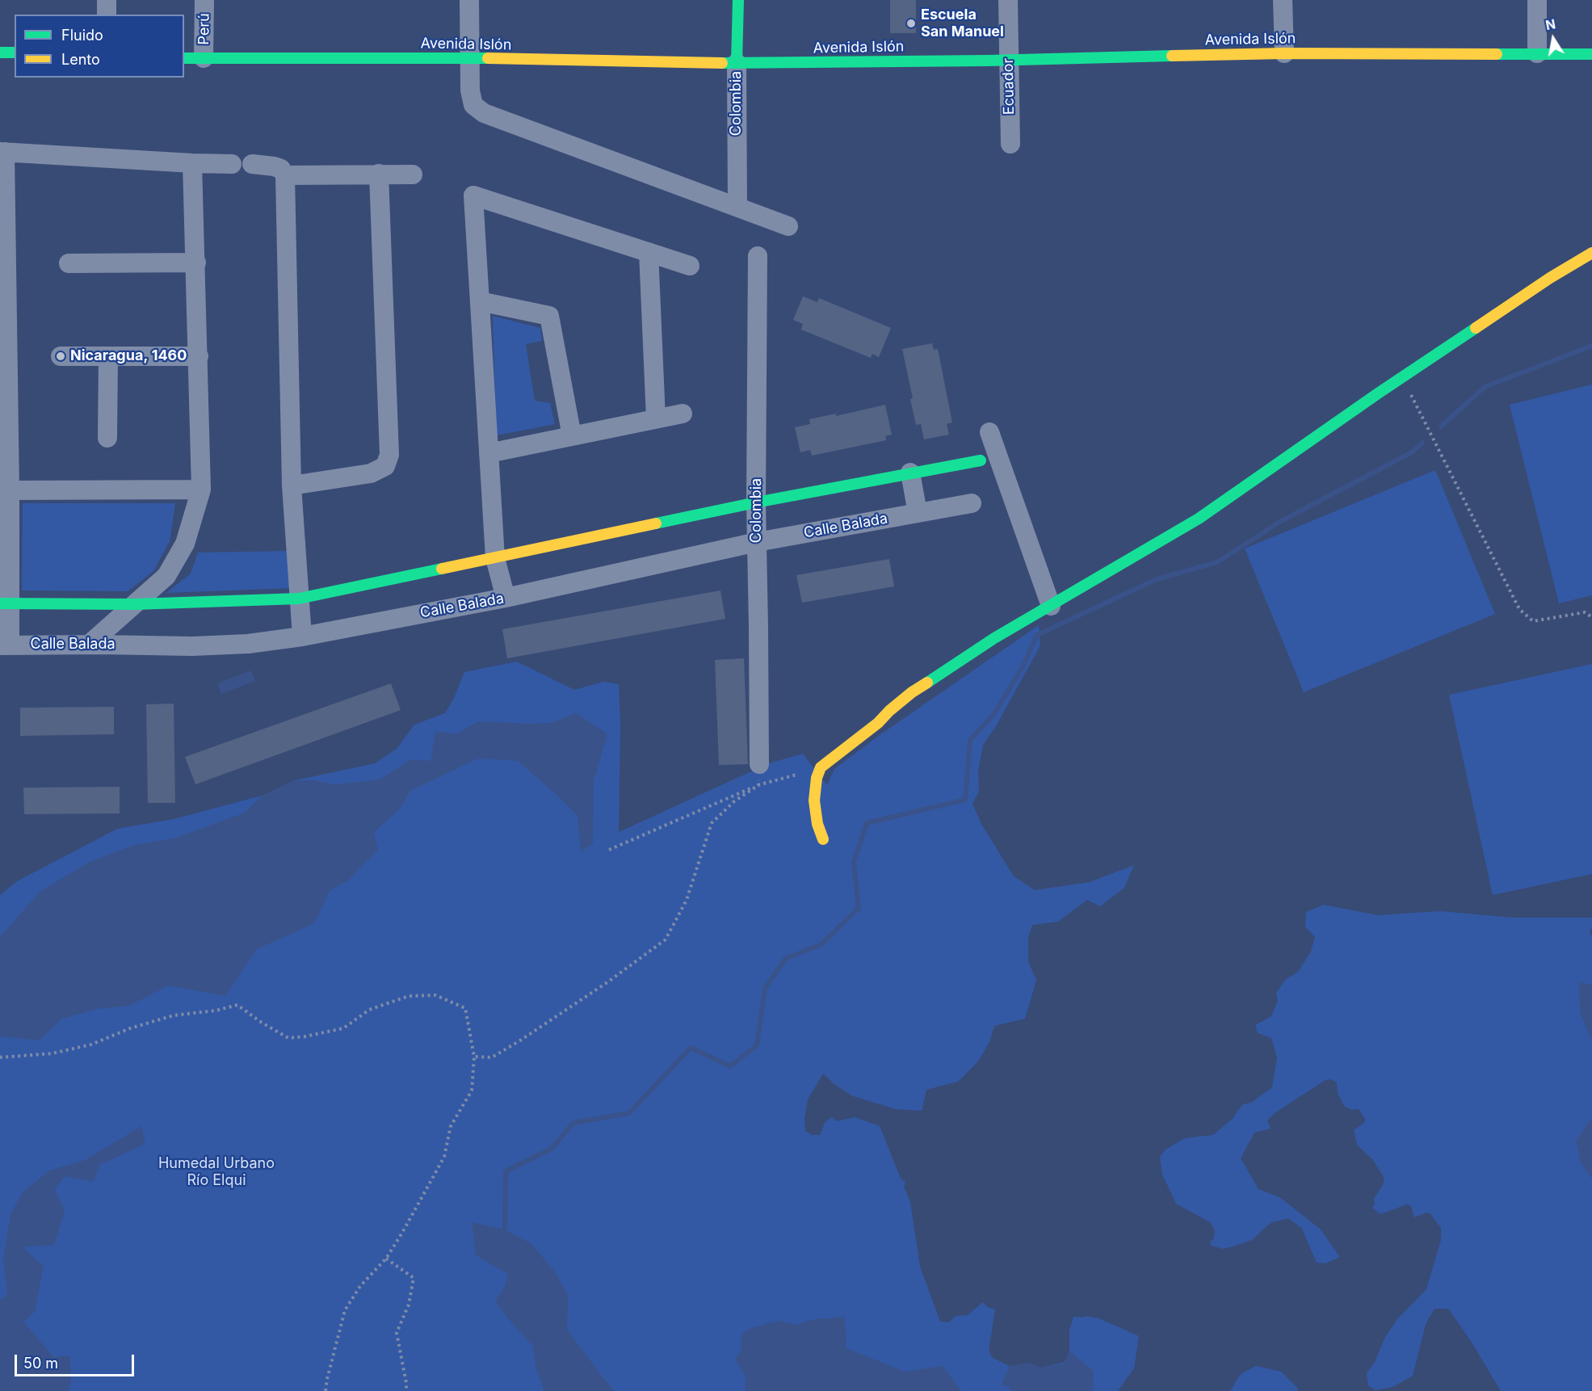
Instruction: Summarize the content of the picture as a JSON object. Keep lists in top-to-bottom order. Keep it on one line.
{"streets":{"street":["Perú","Avenida Islón","Ecuador","Colombia","Calle Balada"]},"crossings":[["Perú","Avenida Islón"],["Avenida Islón","Ecuador"],["Avenida Islón","Colombia"],["Colombia","Calle Balada"]],"parks":["Humedal Urbano Río Elqui"],"places":["Escuela San Manuel","Nicaragua, 1460"],"legend":["Fluido","Lento"],"scale_bar":"50 m","north":"top"}
